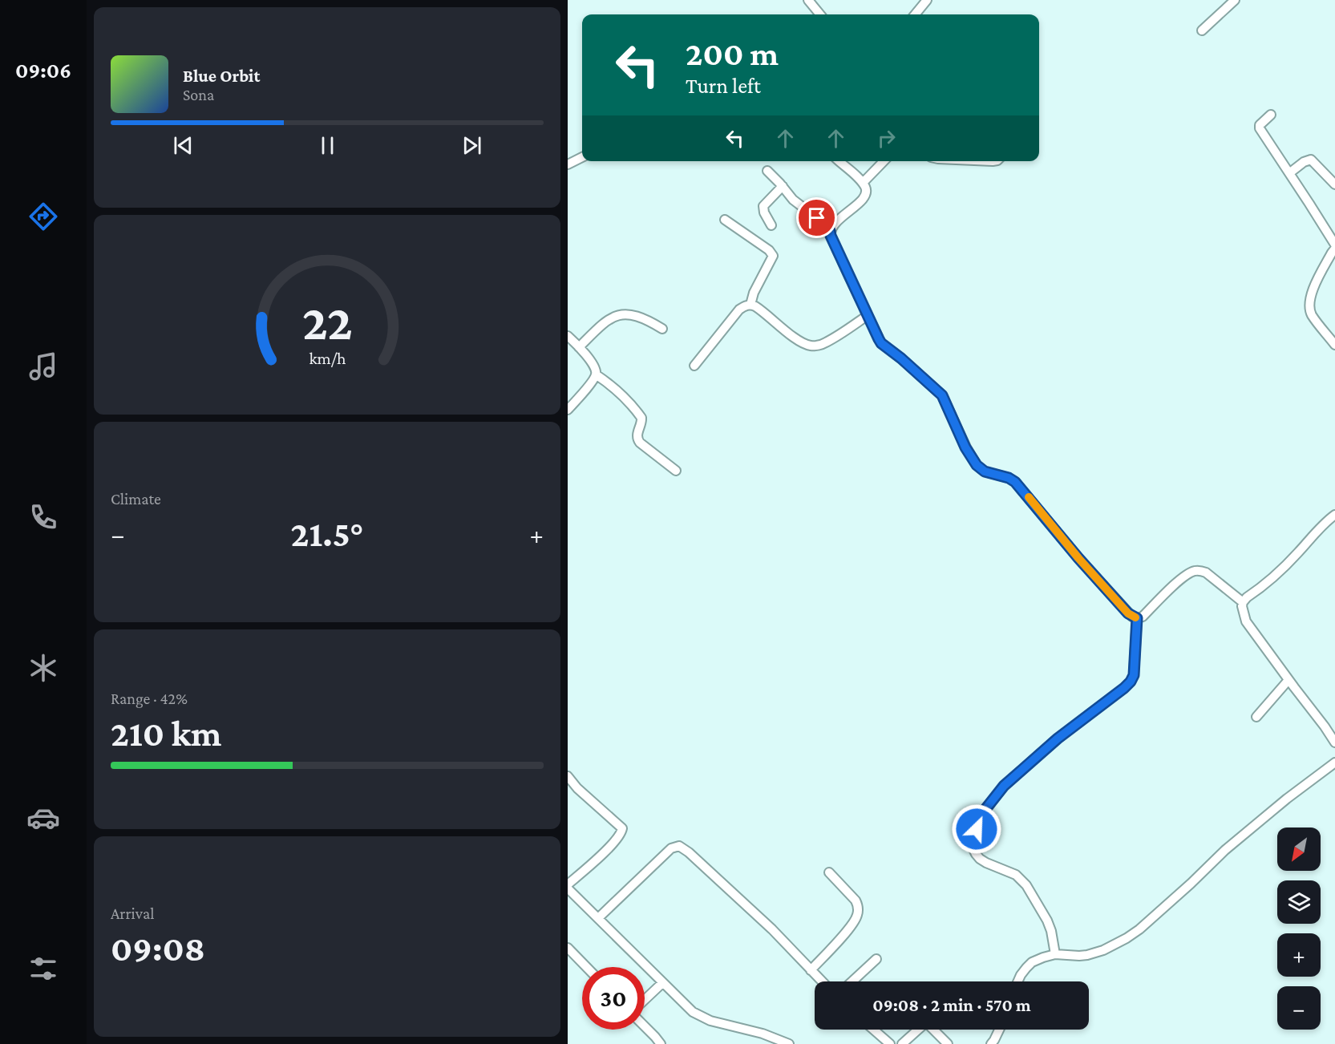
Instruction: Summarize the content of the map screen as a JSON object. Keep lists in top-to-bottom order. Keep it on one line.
{"north":"bottom left","page":{"tabs":"09:06","turn":["200 m","Turn left"],"song":["Blue Orbit","Sona"],"tile":["Climate",["Range · 42%","210 km"],["Arrival","09:08"]],"heat":["−","21.5°","+"],"map_buttons":["+","−"],"limit":"30","trip":"09:08 · 2 min · 570 m","gauge":["22","km/h"]}}
